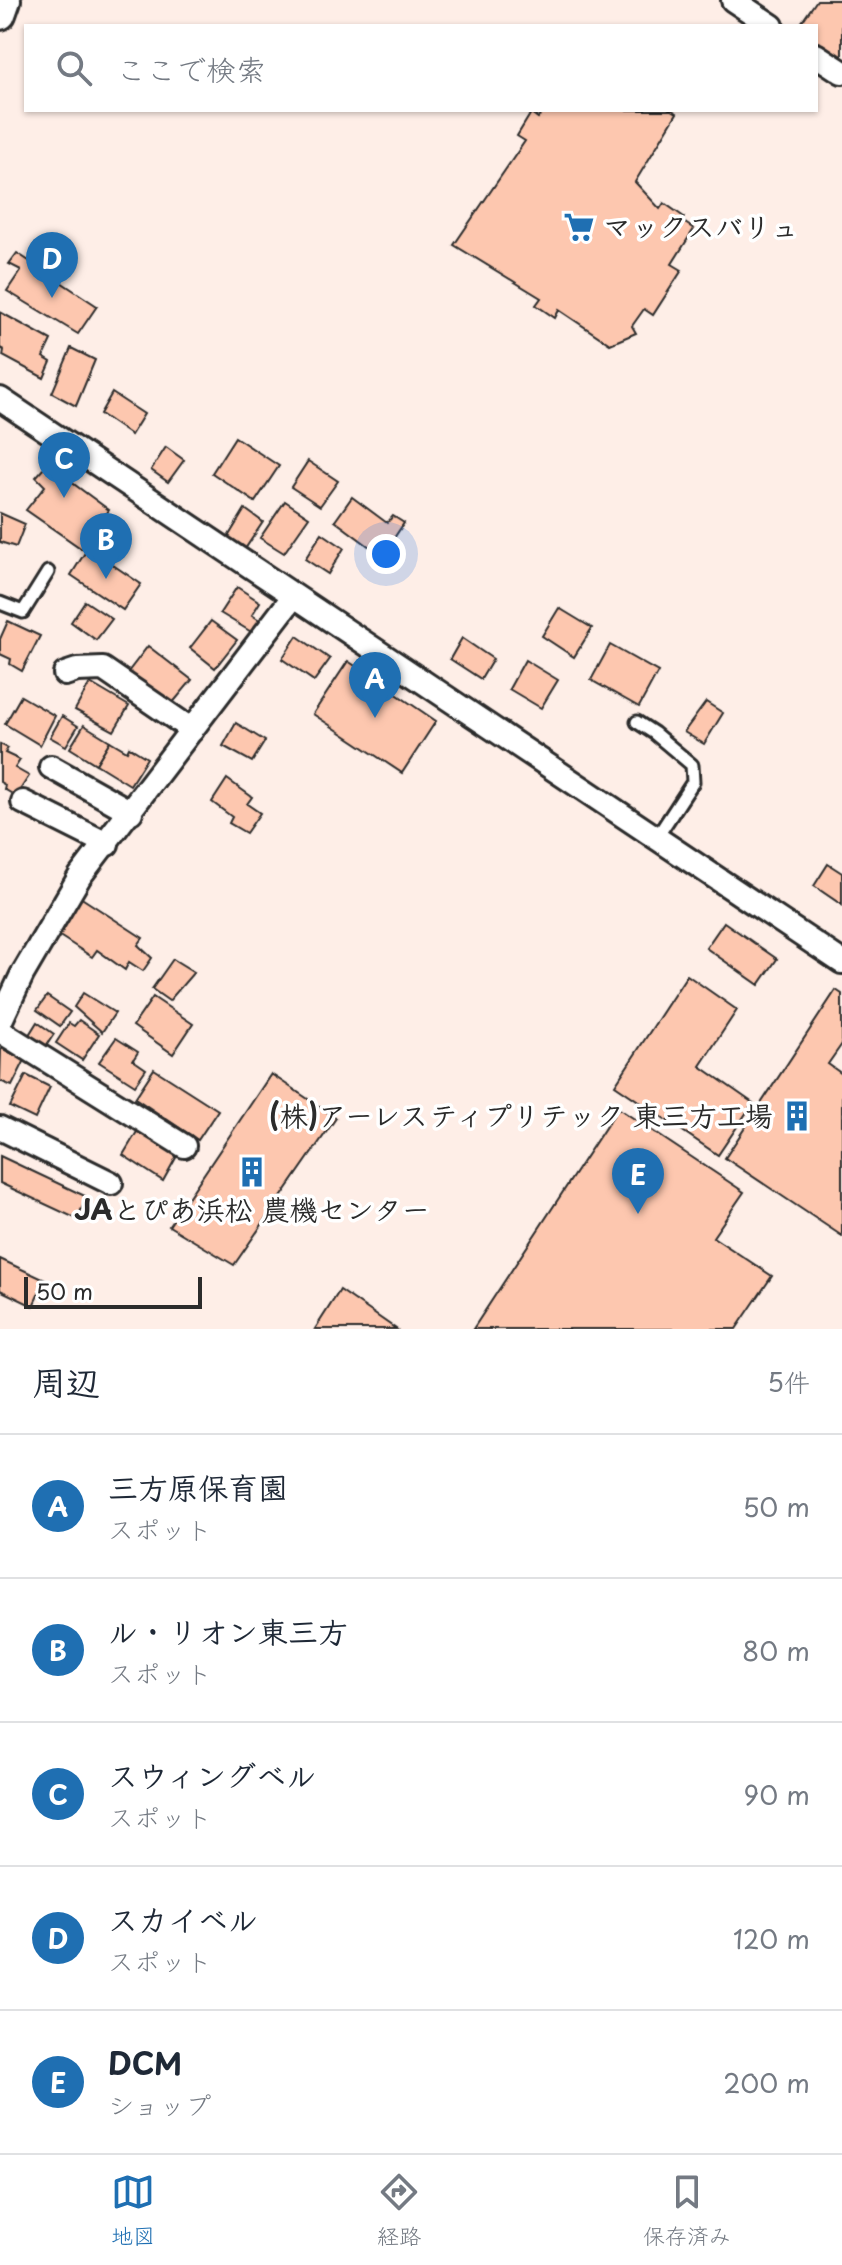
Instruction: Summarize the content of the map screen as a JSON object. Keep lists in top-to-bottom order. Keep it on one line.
{"places":{"supermarket":["マックスバリュ"],"building":["(株)アーレスティプリテック 東三方工場","JAとぴあ浜松 農機センター"]},"scale_bar":"50 m","page":{"search":"ここで検索","pins":["D","C","B","A","E"],"scale":"50 m","heading":["周辺","5件"],"list":[{"mark":"A","name":"三方原保育園","note":"スポット","value":"50 m"},{"mark":"B","name":"ル・リオン東三方","note":"スポット","value":"80 m"},{"mark":"C","name":"スウィングベル","note":"スポット","value":"90 m"},{"mark":"D","name":"スカイベル","note":"スポット","value":"120 m"},{"mark":"E","name":"DCM","note":"ショップ","value":"200 m"}],"nav":["地図","経路","保存済み"]}}
